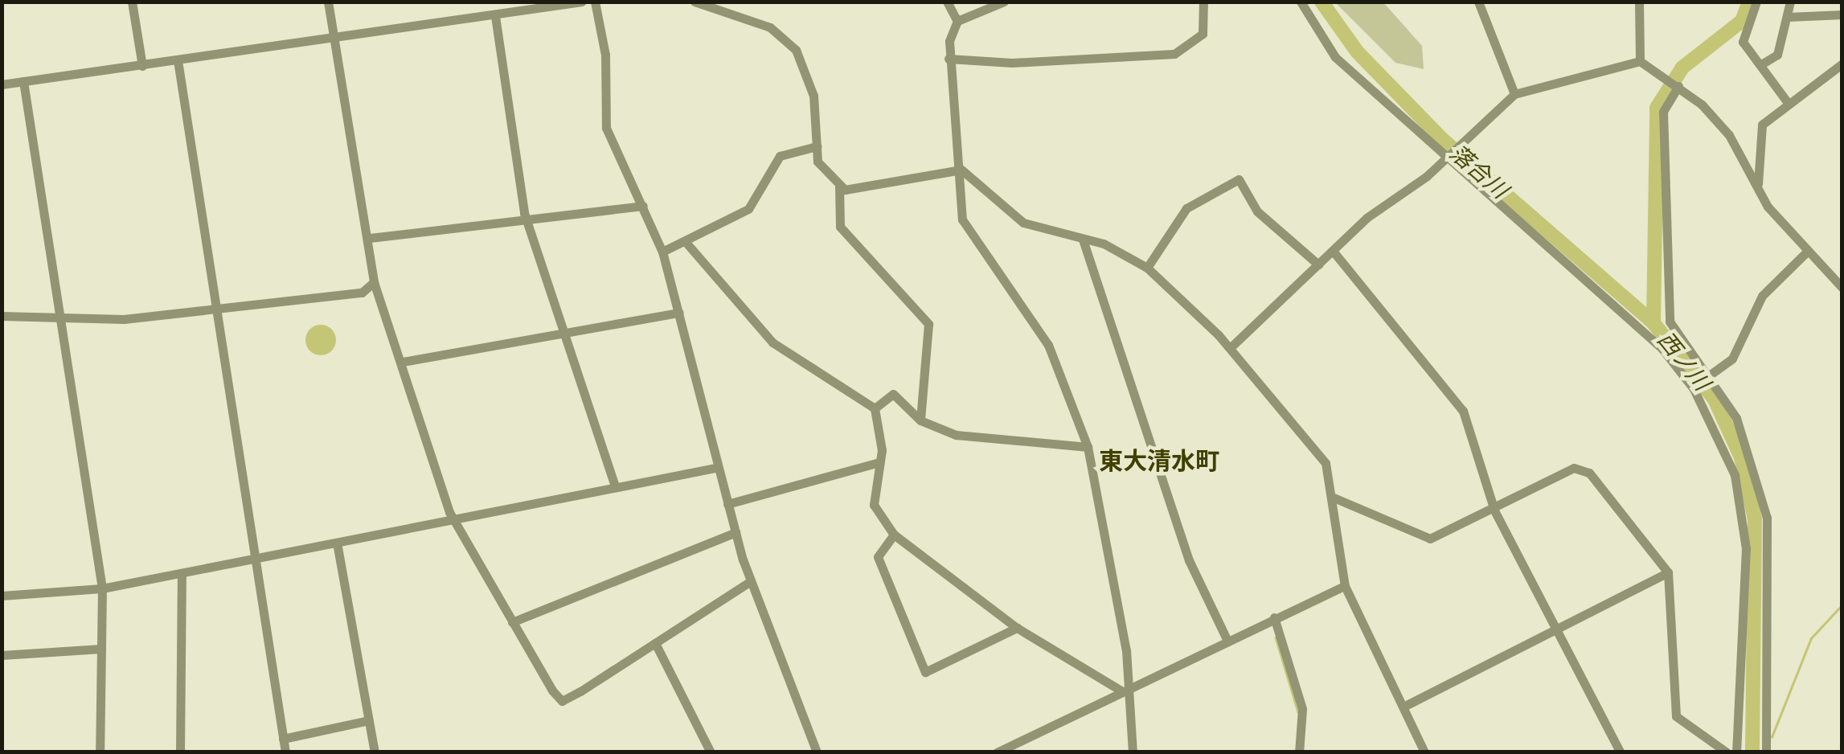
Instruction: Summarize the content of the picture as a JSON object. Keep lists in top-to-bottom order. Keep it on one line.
{"districts":["東大清水町"],"water":["落合川","西ノ川"]}
